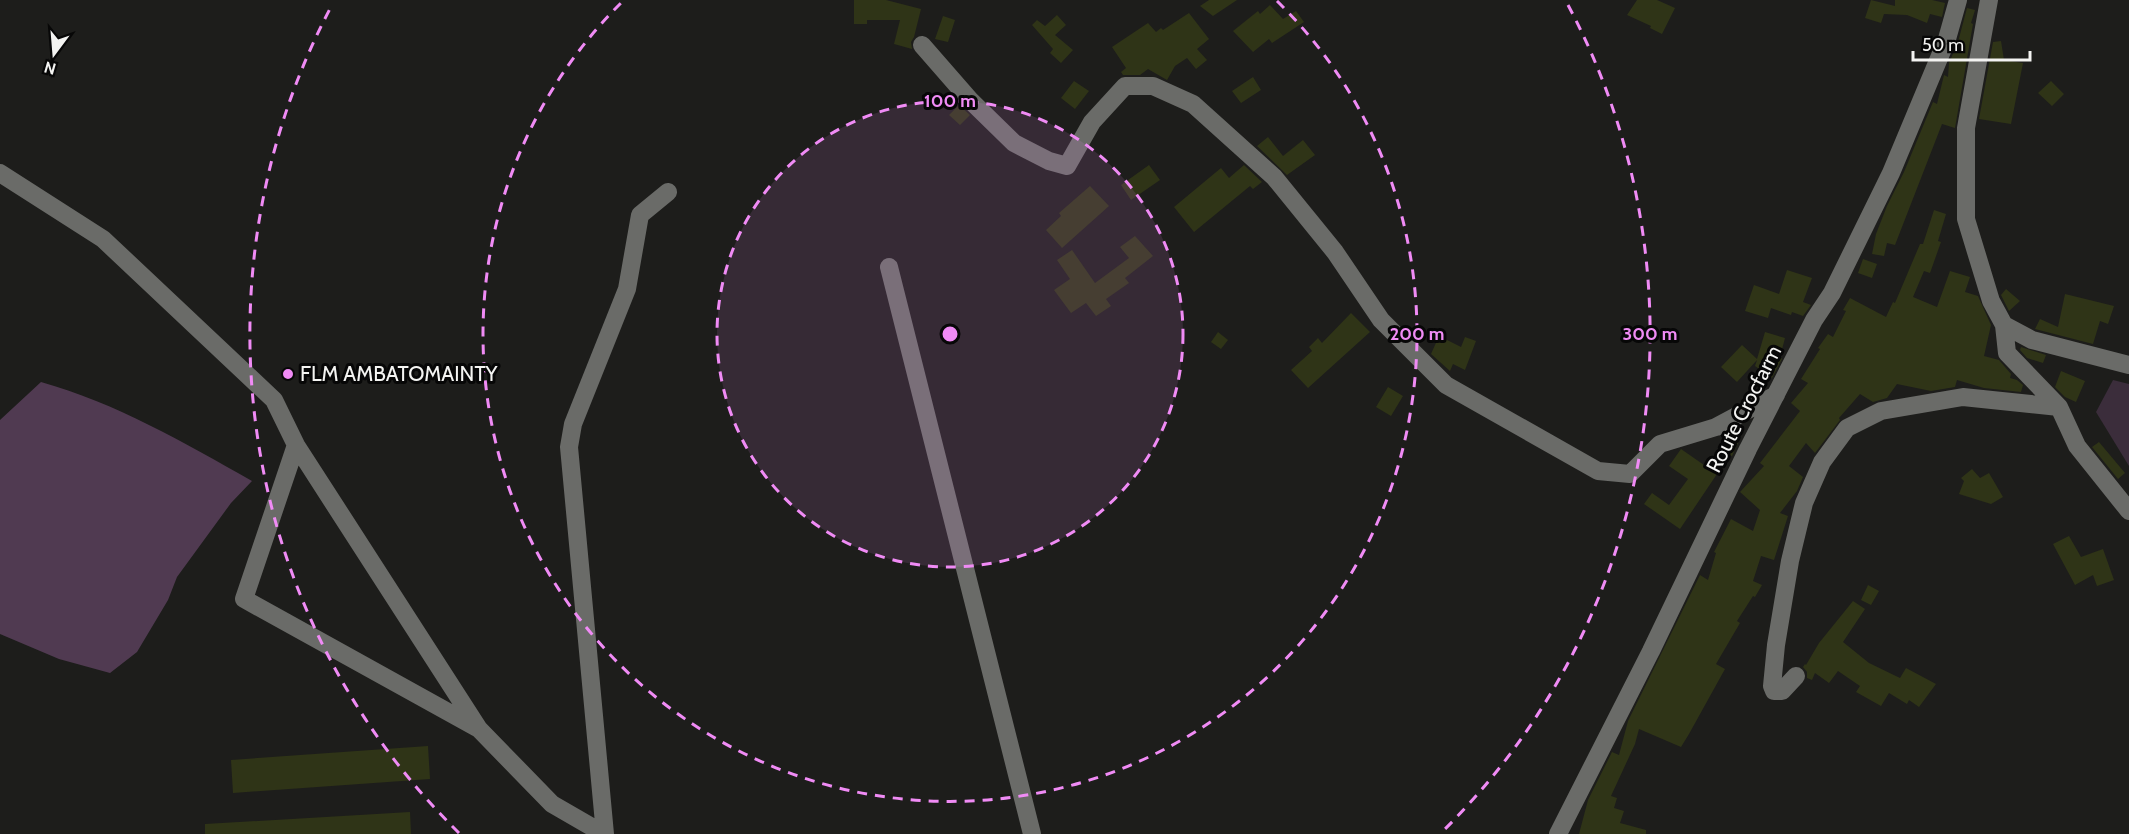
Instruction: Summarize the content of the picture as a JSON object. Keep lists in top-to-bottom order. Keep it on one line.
{"streets":{"street":["Route Crocfarm"]},"places":["FLM AMBATOMAINTY"],"scale_bar":"50 m","north":"bottom","rings":["100 m","200 m","300 m"]}
